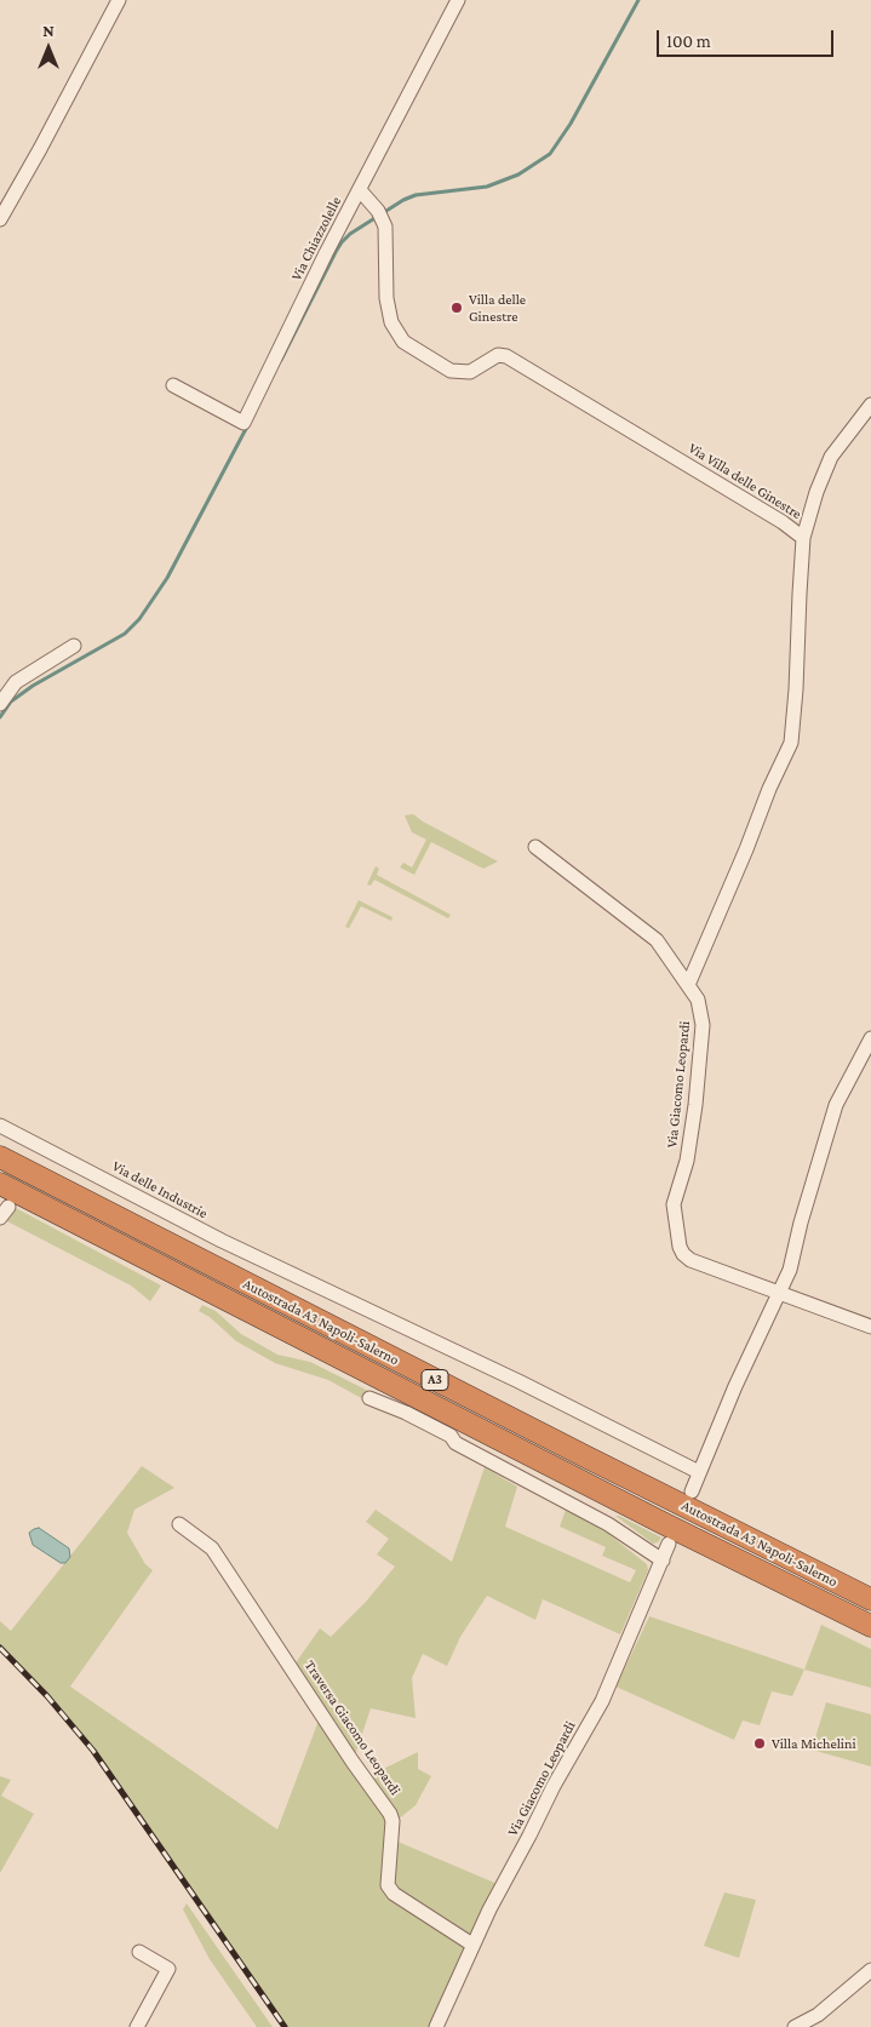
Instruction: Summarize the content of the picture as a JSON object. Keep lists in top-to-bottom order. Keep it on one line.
{"streets":{"highway":["Autostrada A3 Napoli-Salerno","A3"],"street":["Via Chiazzolelle","Via Villa delle Ginestre","Via Giacomo Leopardi","Via delle Industrie","Traversa Giacomo Leopardi"]},"crossings":[["Via Chiazzolelle","Via Villa delle Ginestre"],["Via Villa delle Ginestre","Via Giacomo Leopardi"],["Via Giacomo Leopardi","Traversa Giacomo Leopardi"]],"places":["Villa delle Ginestre","Villa Michelini"],"scale_bar":"100 m","north":"top"}
